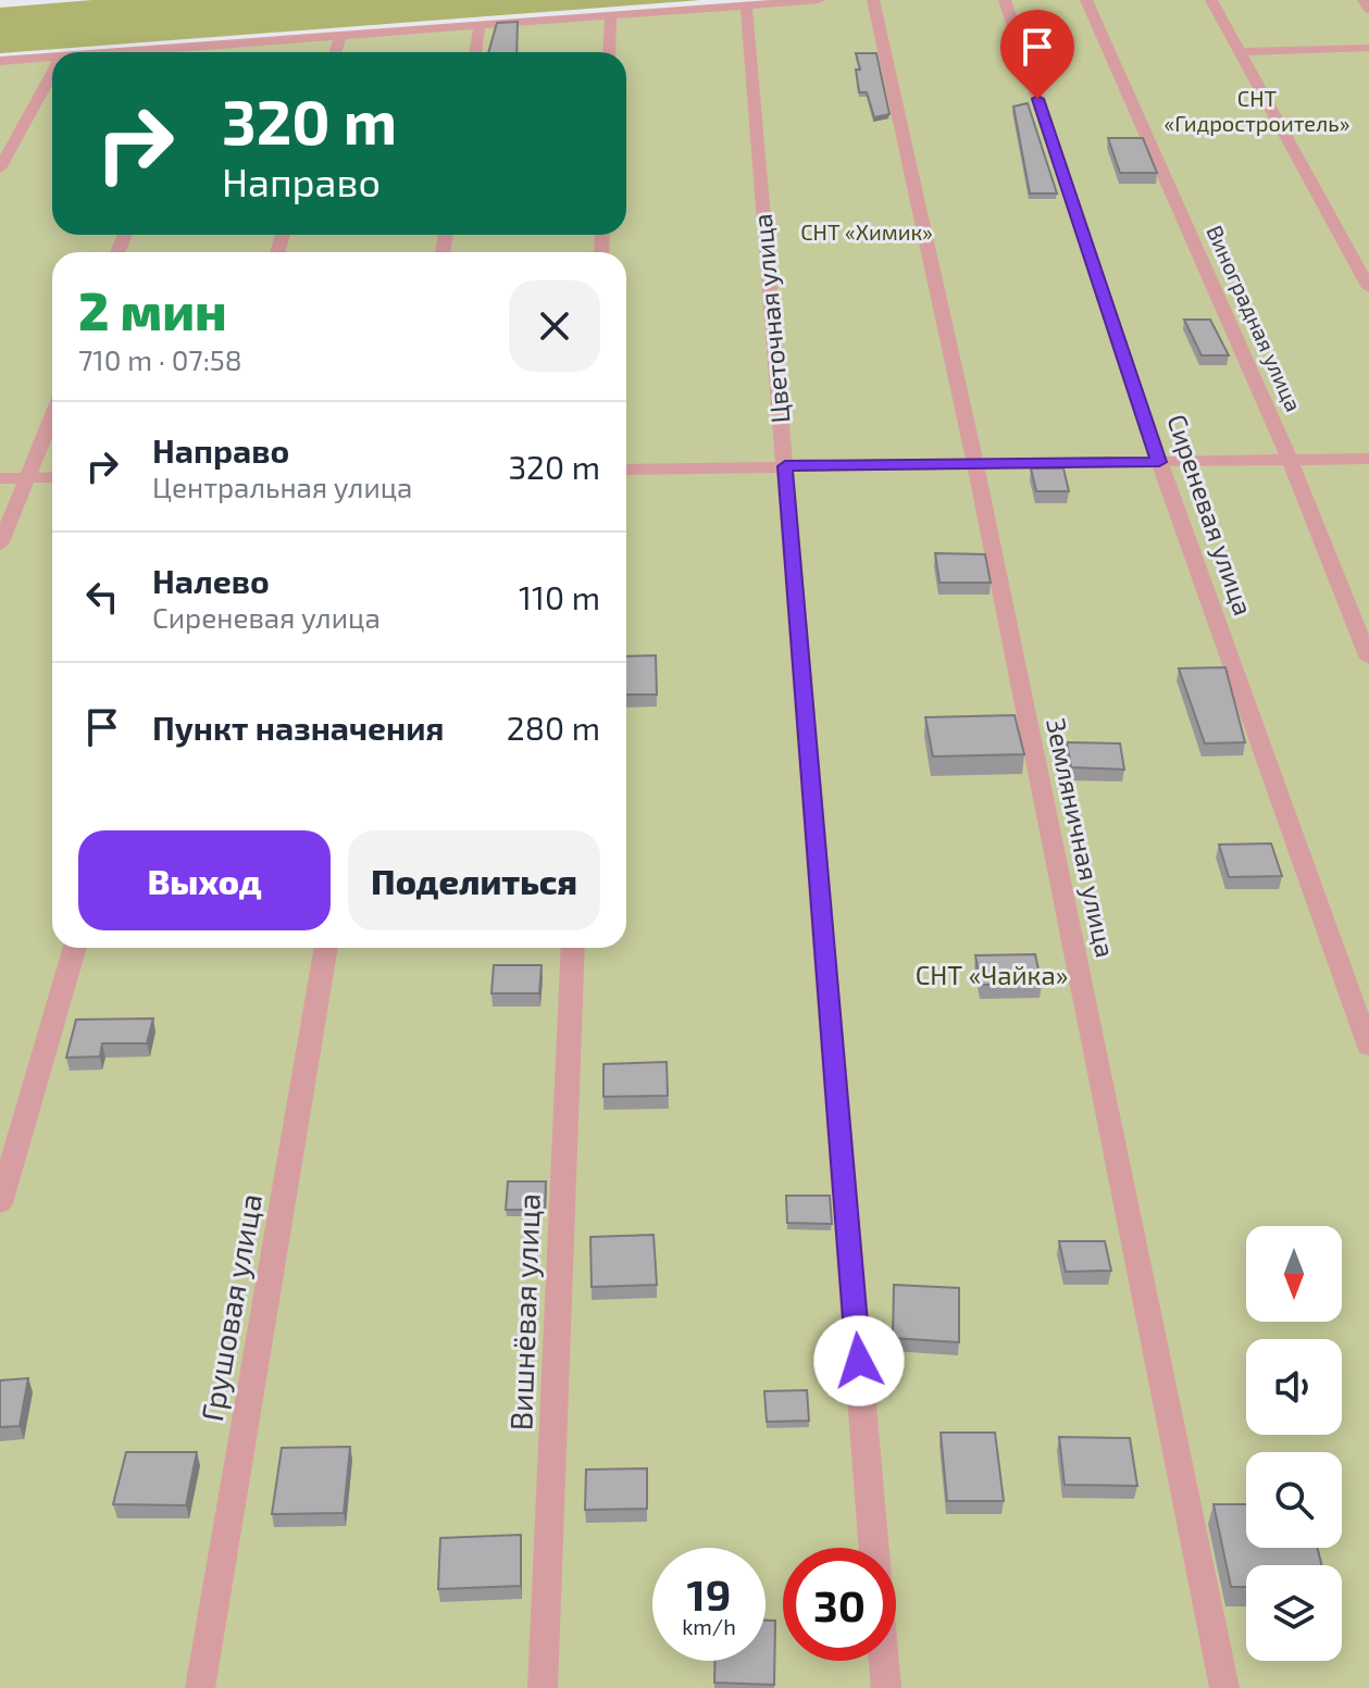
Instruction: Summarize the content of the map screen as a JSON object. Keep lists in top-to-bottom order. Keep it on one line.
{"streets":{"street":["Цветочная улица","Виноградная улица","Сиреневая улица","Земляничная улица","Грушовая улица","Вишнёвая улица"]},"parks":["СНТ «Гидростроитель»","СНТ «Химик»","СНТ «Чайка»"],"north":"bottom","page":{"turn":["320 m","Направо"],"heading":["2 мин","710 m · 07:58"],"list":[{"name":"Направо","note":"Центральная улица","value":"320 m"},{"name":"Налево","note":"Сиреневая улица","value":"110 m"},{"name":"Пункт назначения","value":"280 m"}],"buttons":["Выход","Поделиться"],"speed":"19 km/h","limit":"30"}}
